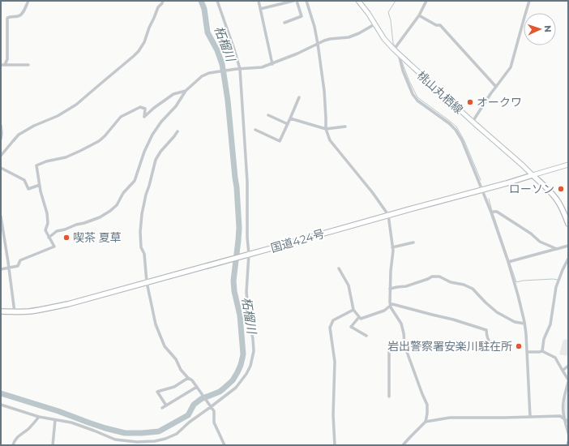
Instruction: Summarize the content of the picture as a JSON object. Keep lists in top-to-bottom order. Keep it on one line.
{"streets":{"highway":["国道424号"],"main road":["桃山丸栖線"]},"crossings":[["桃山丸栖線","国道424号"]],"water":["柘榴川"],"places":["オークワ","ローソン","喫茶 夏草","岩出警察署安楽川駐在所"],"north":"right"}
